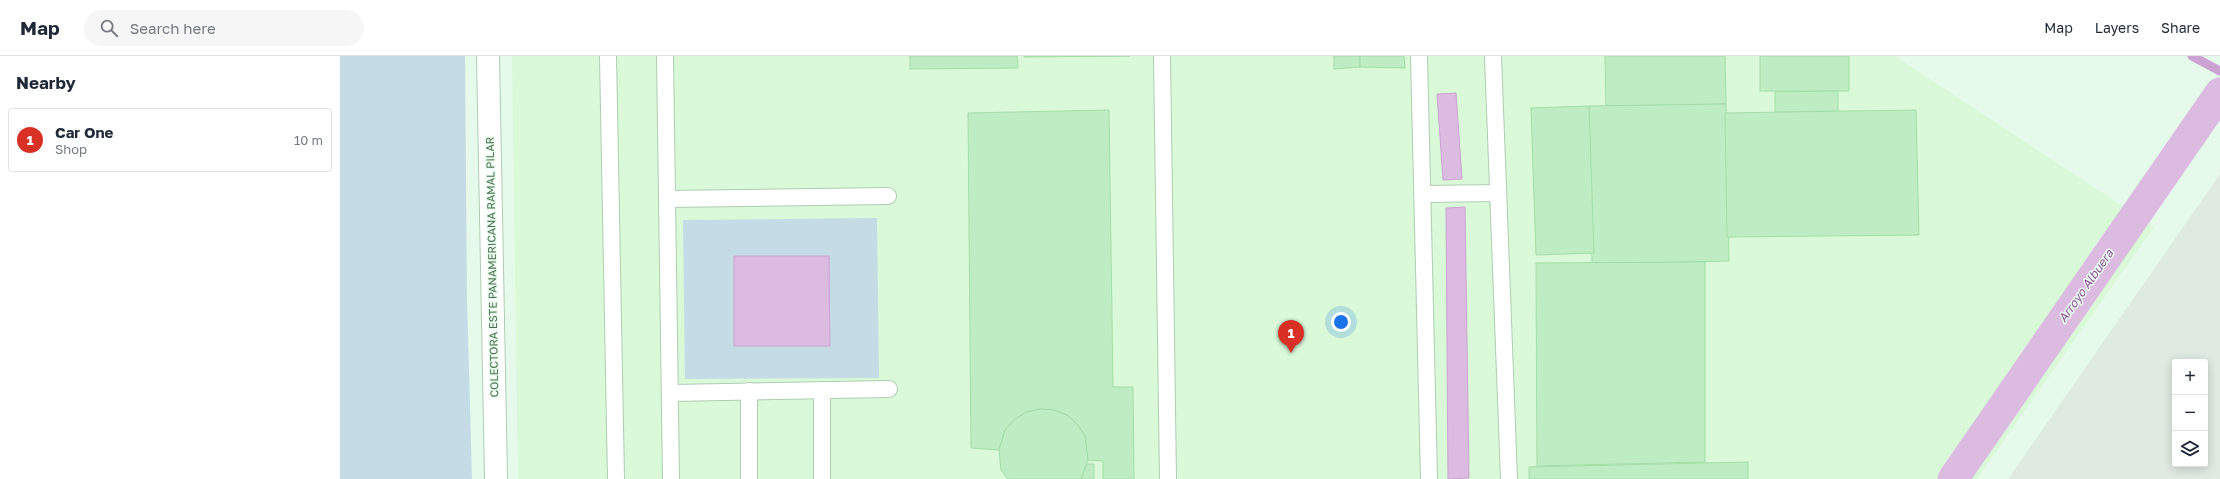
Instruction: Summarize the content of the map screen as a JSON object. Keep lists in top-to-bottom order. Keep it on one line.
{"streets":{"street":["COLECTORA ESTE PANAMERICANA RAMAL PILAR"]},"water":["Arroyo Albuera"],"page":{"header":"Map","search":"Search here","nav":["Map","Layers","Share"],"heading":"Nearby","list":[{"mark":"1","name":"Car One","note":"Shop","value":"10 m"}],"pins":"1","map_buttons":["+","−"]}}
